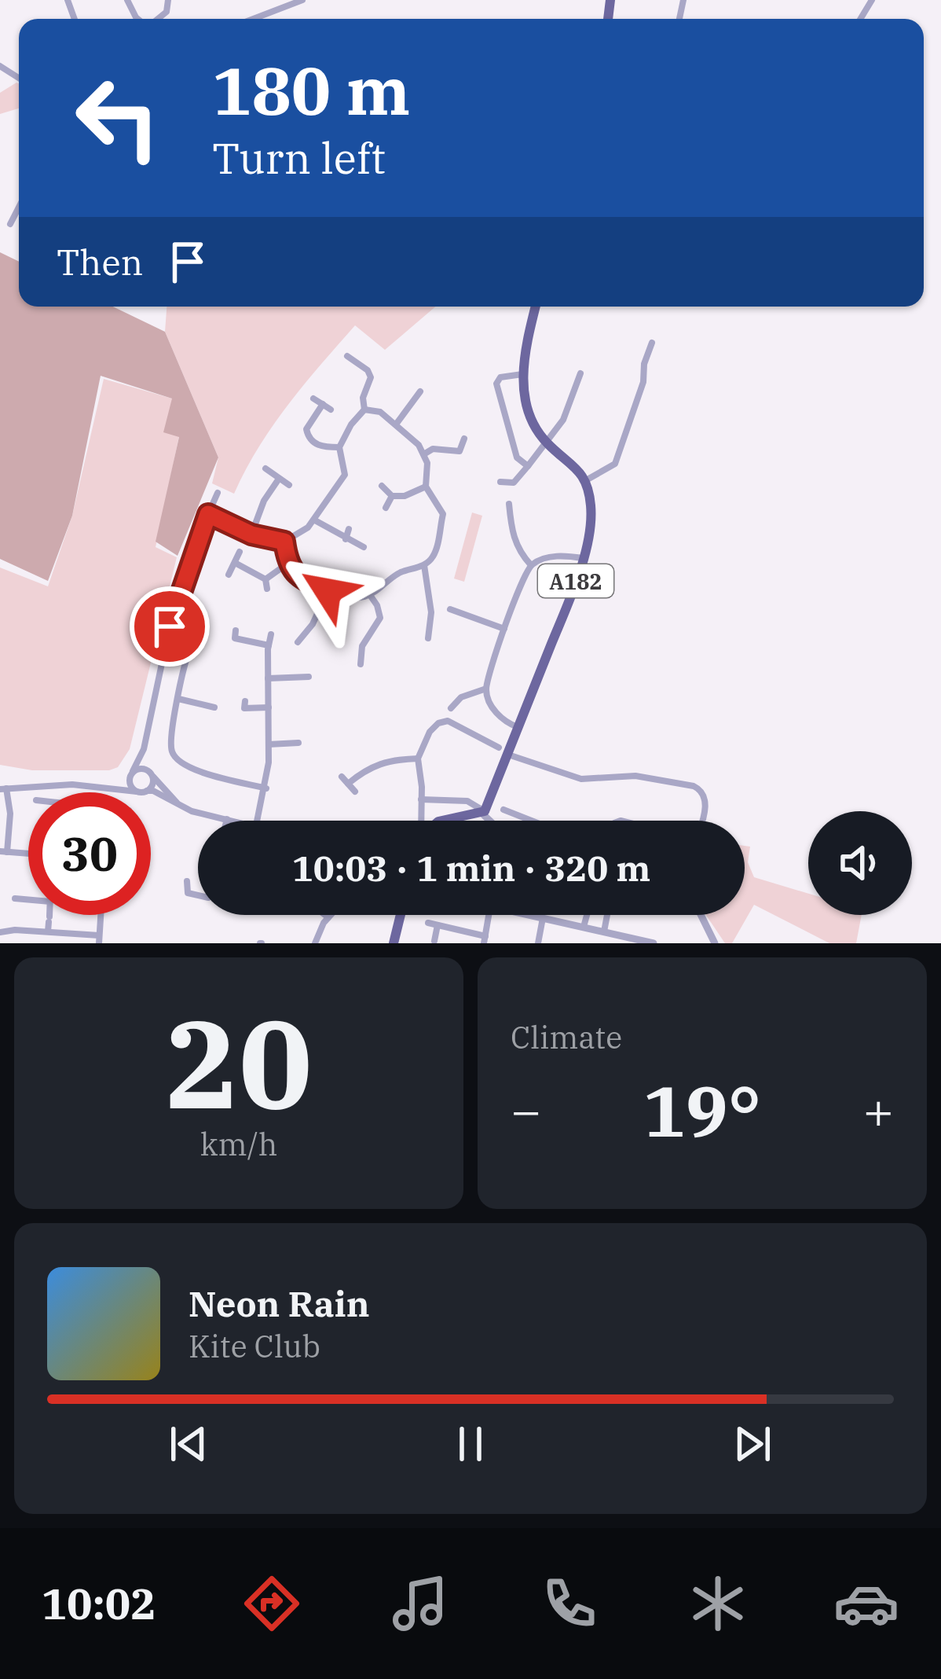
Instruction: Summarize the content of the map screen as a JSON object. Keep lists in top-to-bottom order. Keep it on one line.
{"streets":{"main road":["A182"]},"page":{"turn":["180 m","Turn left"],"then":"Then","limit":"30","trip":"10:03 · 1 min · 320 m","tile":[["20","km/h"],"Climate"],"heat":["−","19°","+"],"song":["Neon Rain","Kite Club"],"tabs":"10:02"}}
